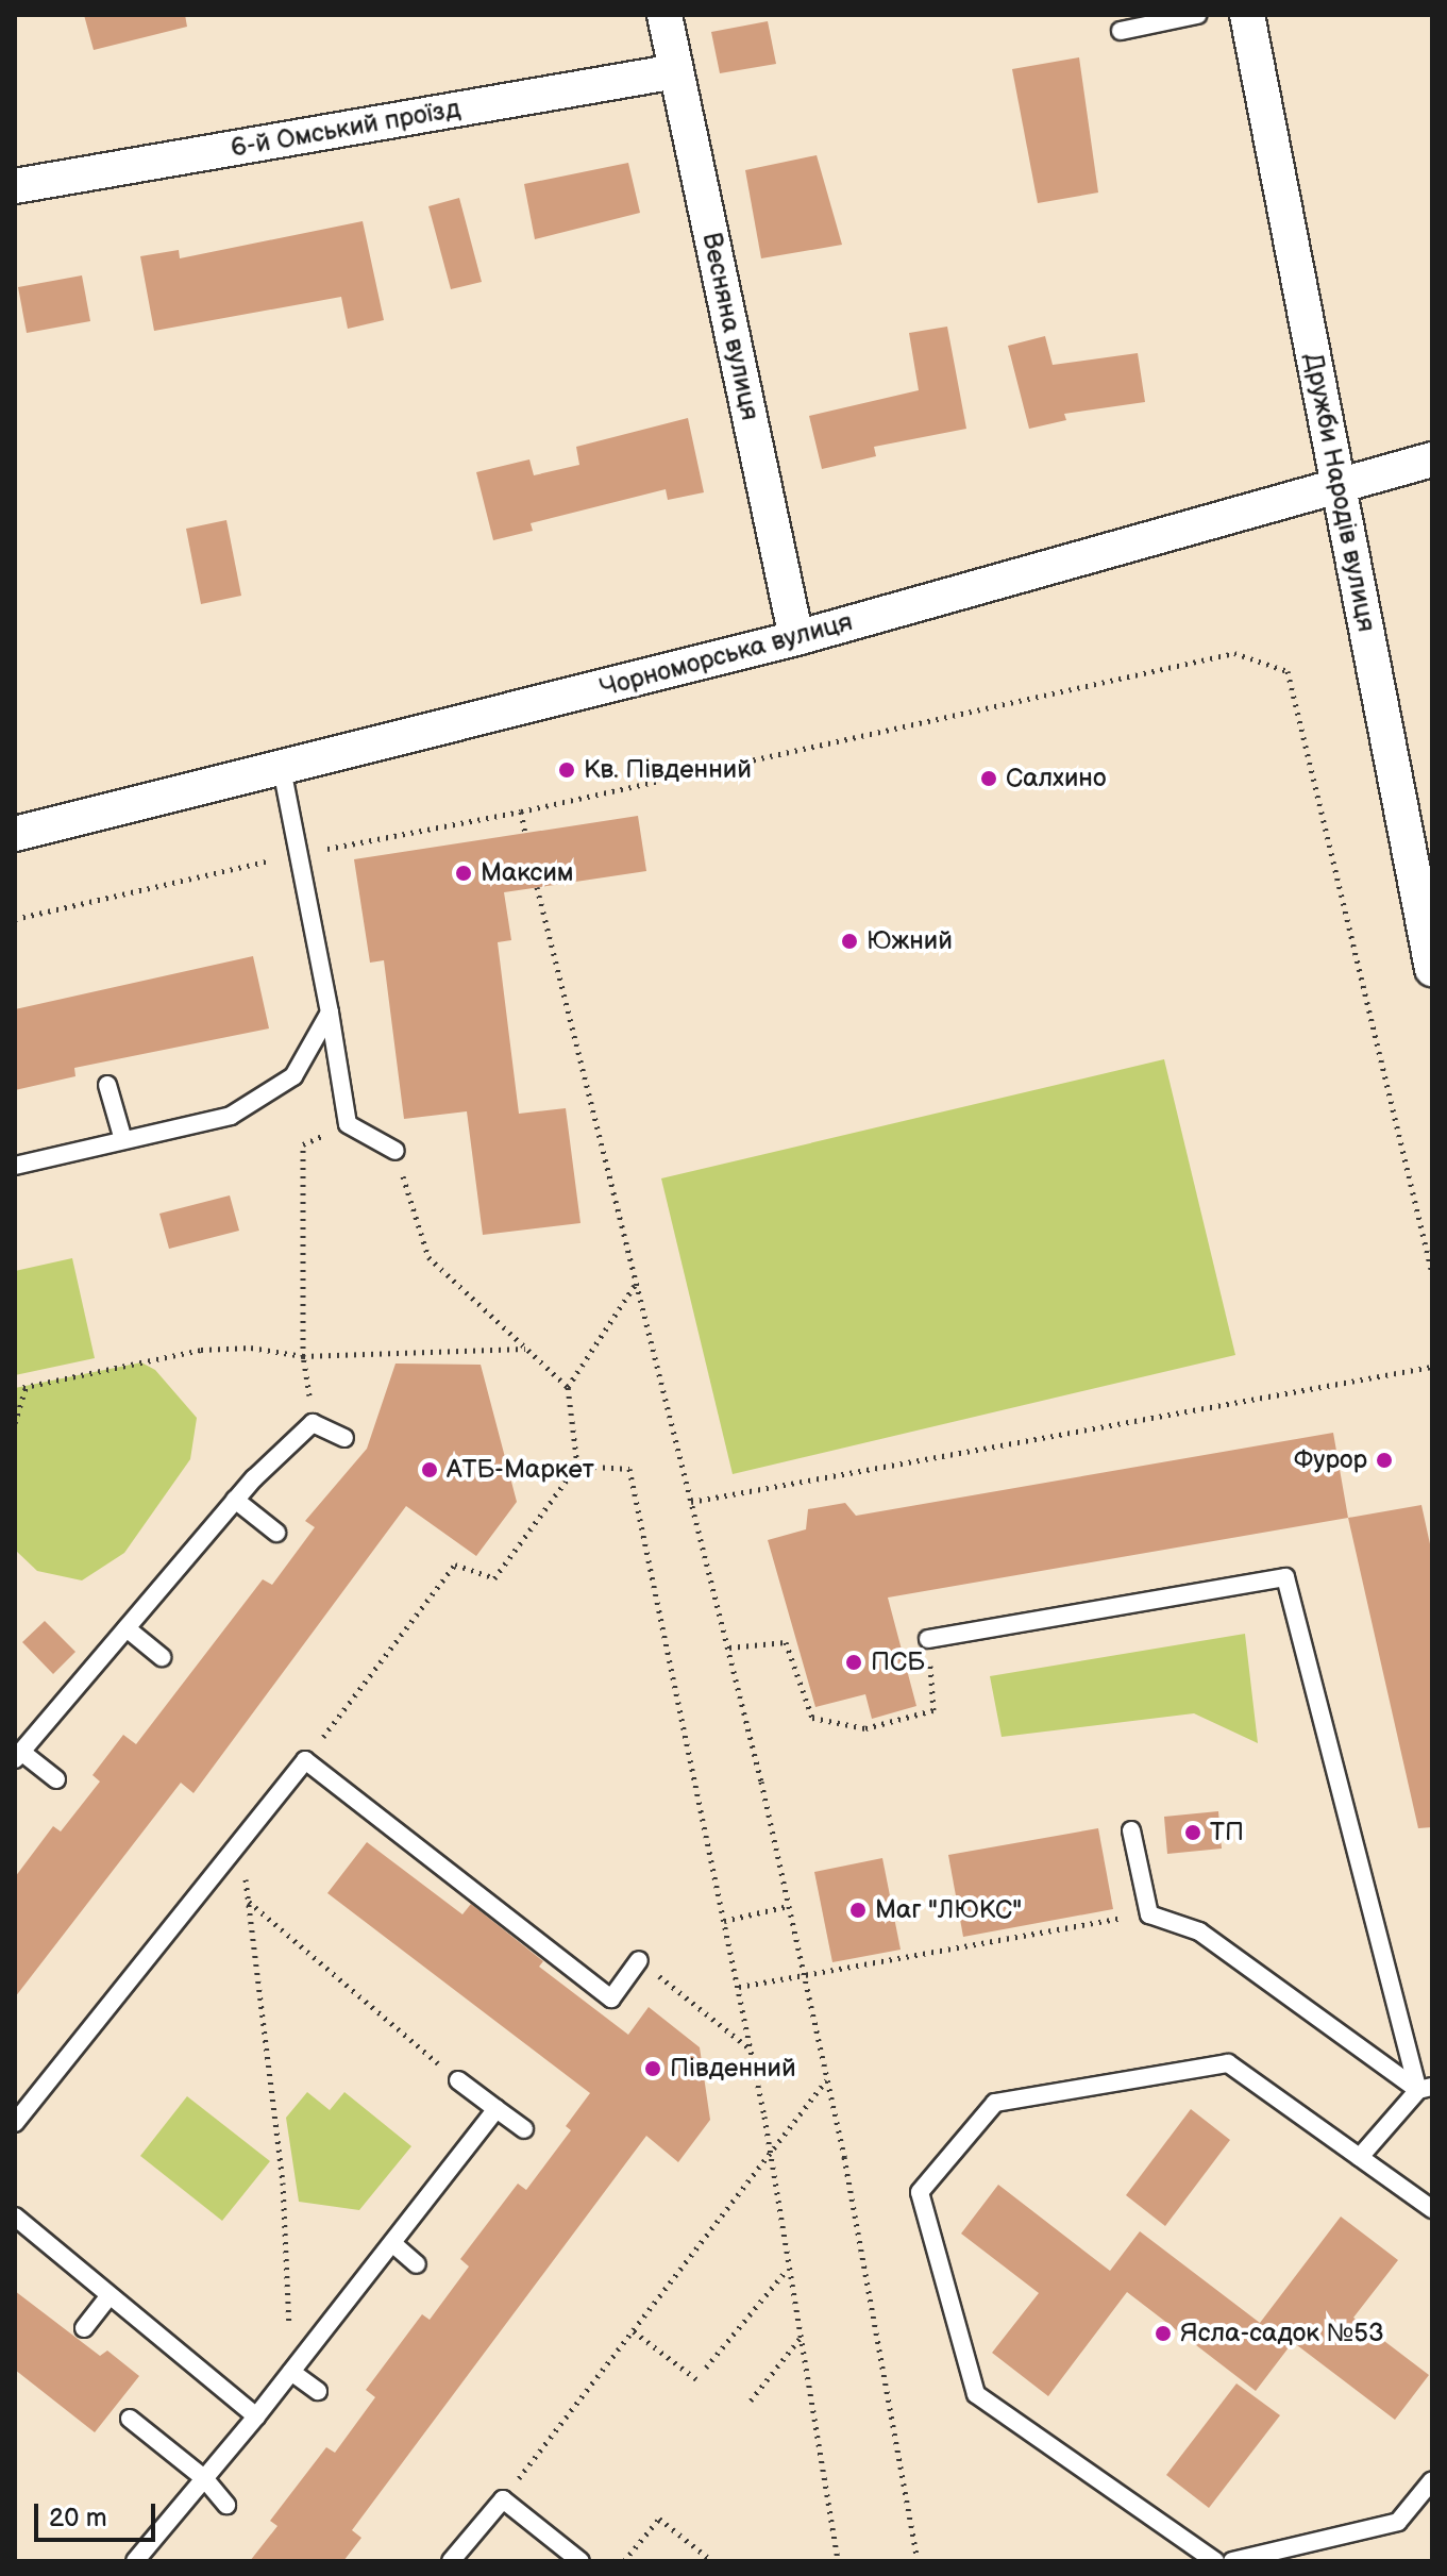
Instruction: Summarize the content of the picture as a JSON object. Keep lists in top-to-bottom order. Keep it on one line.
{"streets":{"street":["6-й Омський проїзд","Весняна вулиця","Дружби Народів вулиця","Чорноморська вулиця"]},"crossings":[["6-й Омський проїзд","Весняна вулиця"],["Весняна вулиця","Чорноморська вулиця"],["Дружби Народів вулиця","Чорноморська вулиця"]],"places":["Кв. Південний","Салхино","Максим","Южний","Фурор","АТБ-Маркет","ПСБ","ТП","Маг \"ЛЮКС\"","Південний","Ясла-садок №53"],"scale_bar":"20 m"}
